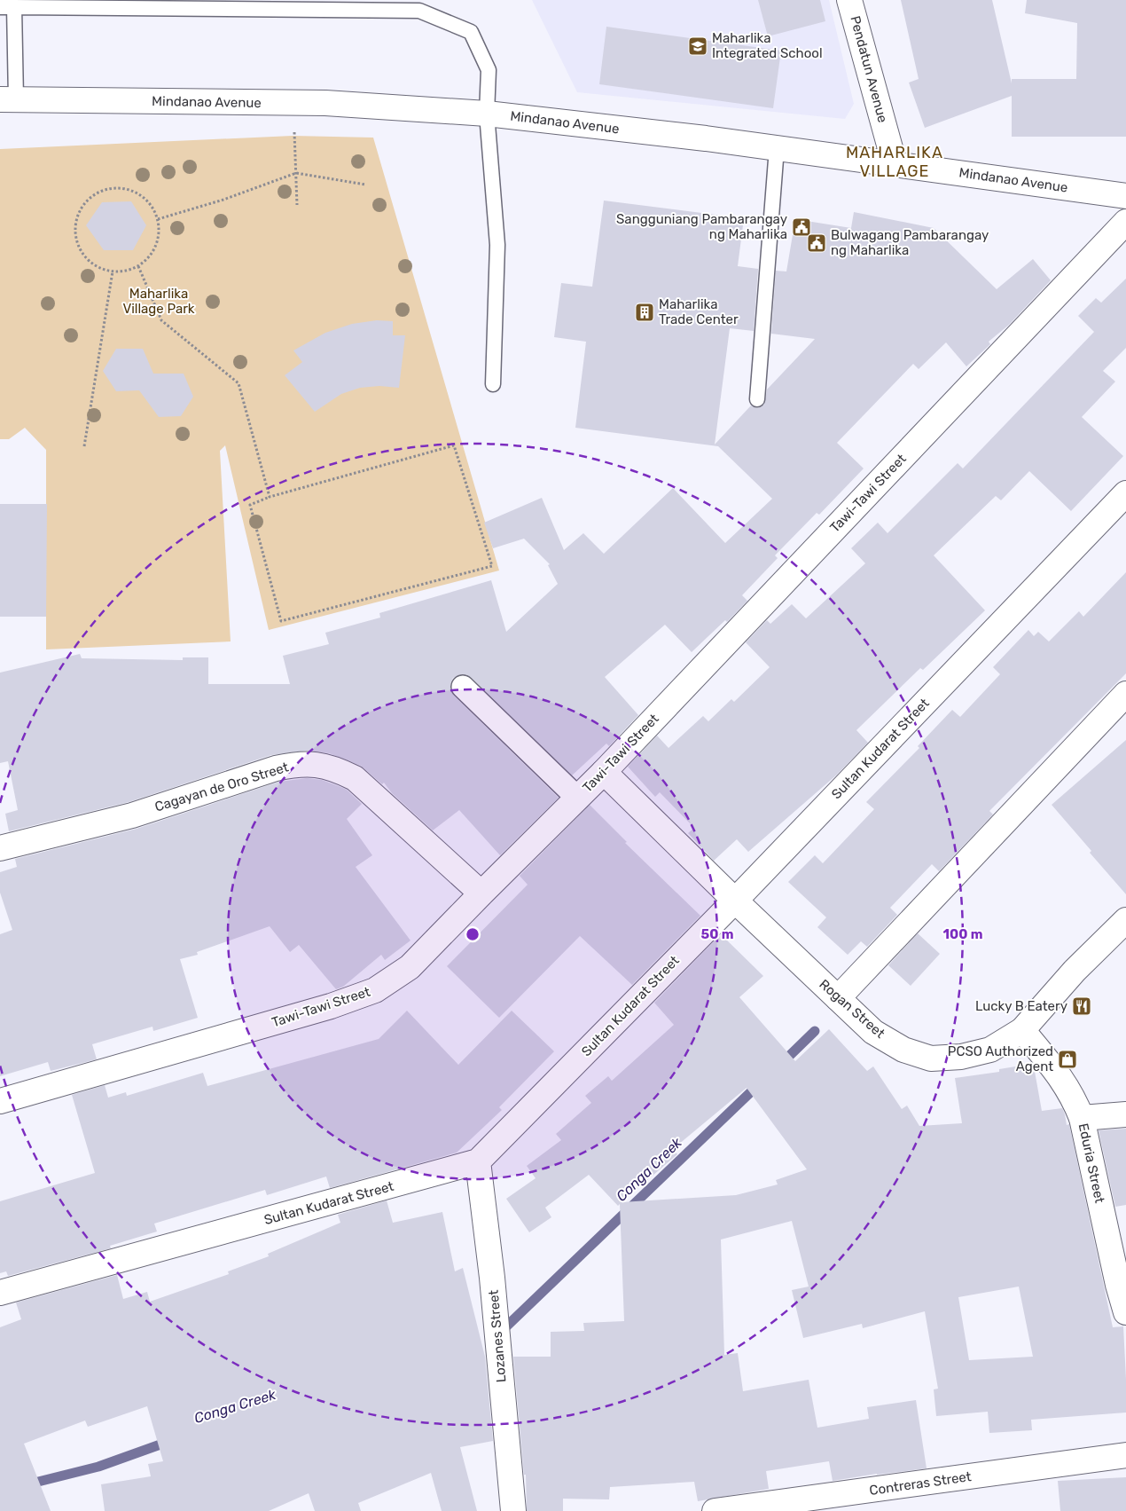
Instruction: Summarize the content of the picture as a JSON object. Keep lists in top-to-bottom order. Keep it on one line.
{"streets":{"street":["Pendatun Avenue","Mindanao Avenue","Tawi-Tawi Street","Sultan Kudarat Street","Cagayan de Oro Street","Rogan Street","Eduria Street","Lozanes Street","Contreras Street"]},"crossings":[["Pendatun Avenue","Mindanao Avenue"],["Tawi-Tawi Street","Cagayan de Oro Street"],["Tawi-Tawi Street","Rogan Street"],["Sultan Kudarat Street","Rogan Street"],["Sultan Kudarat Street","Lozanes Street"],["Rogan Street","Eduria Street"]],"districts":["MAHARLIKA VILLAGE"],"water":["Conga Creek"],"parks":["Maharlika Village Park"],"places":{"school or university":["Maharlika Integrated School"],"public building":["Sangguniang Pambarangay ng Maharlika","Bulwagang Pambarangay ng Maharlika"],"building":["Maharlika Trade Center"],"restaurant":["Lucky B Eatery"],"shop":["PCSO Authorized Agent"]},"rings":["50 m","100 m"]}
